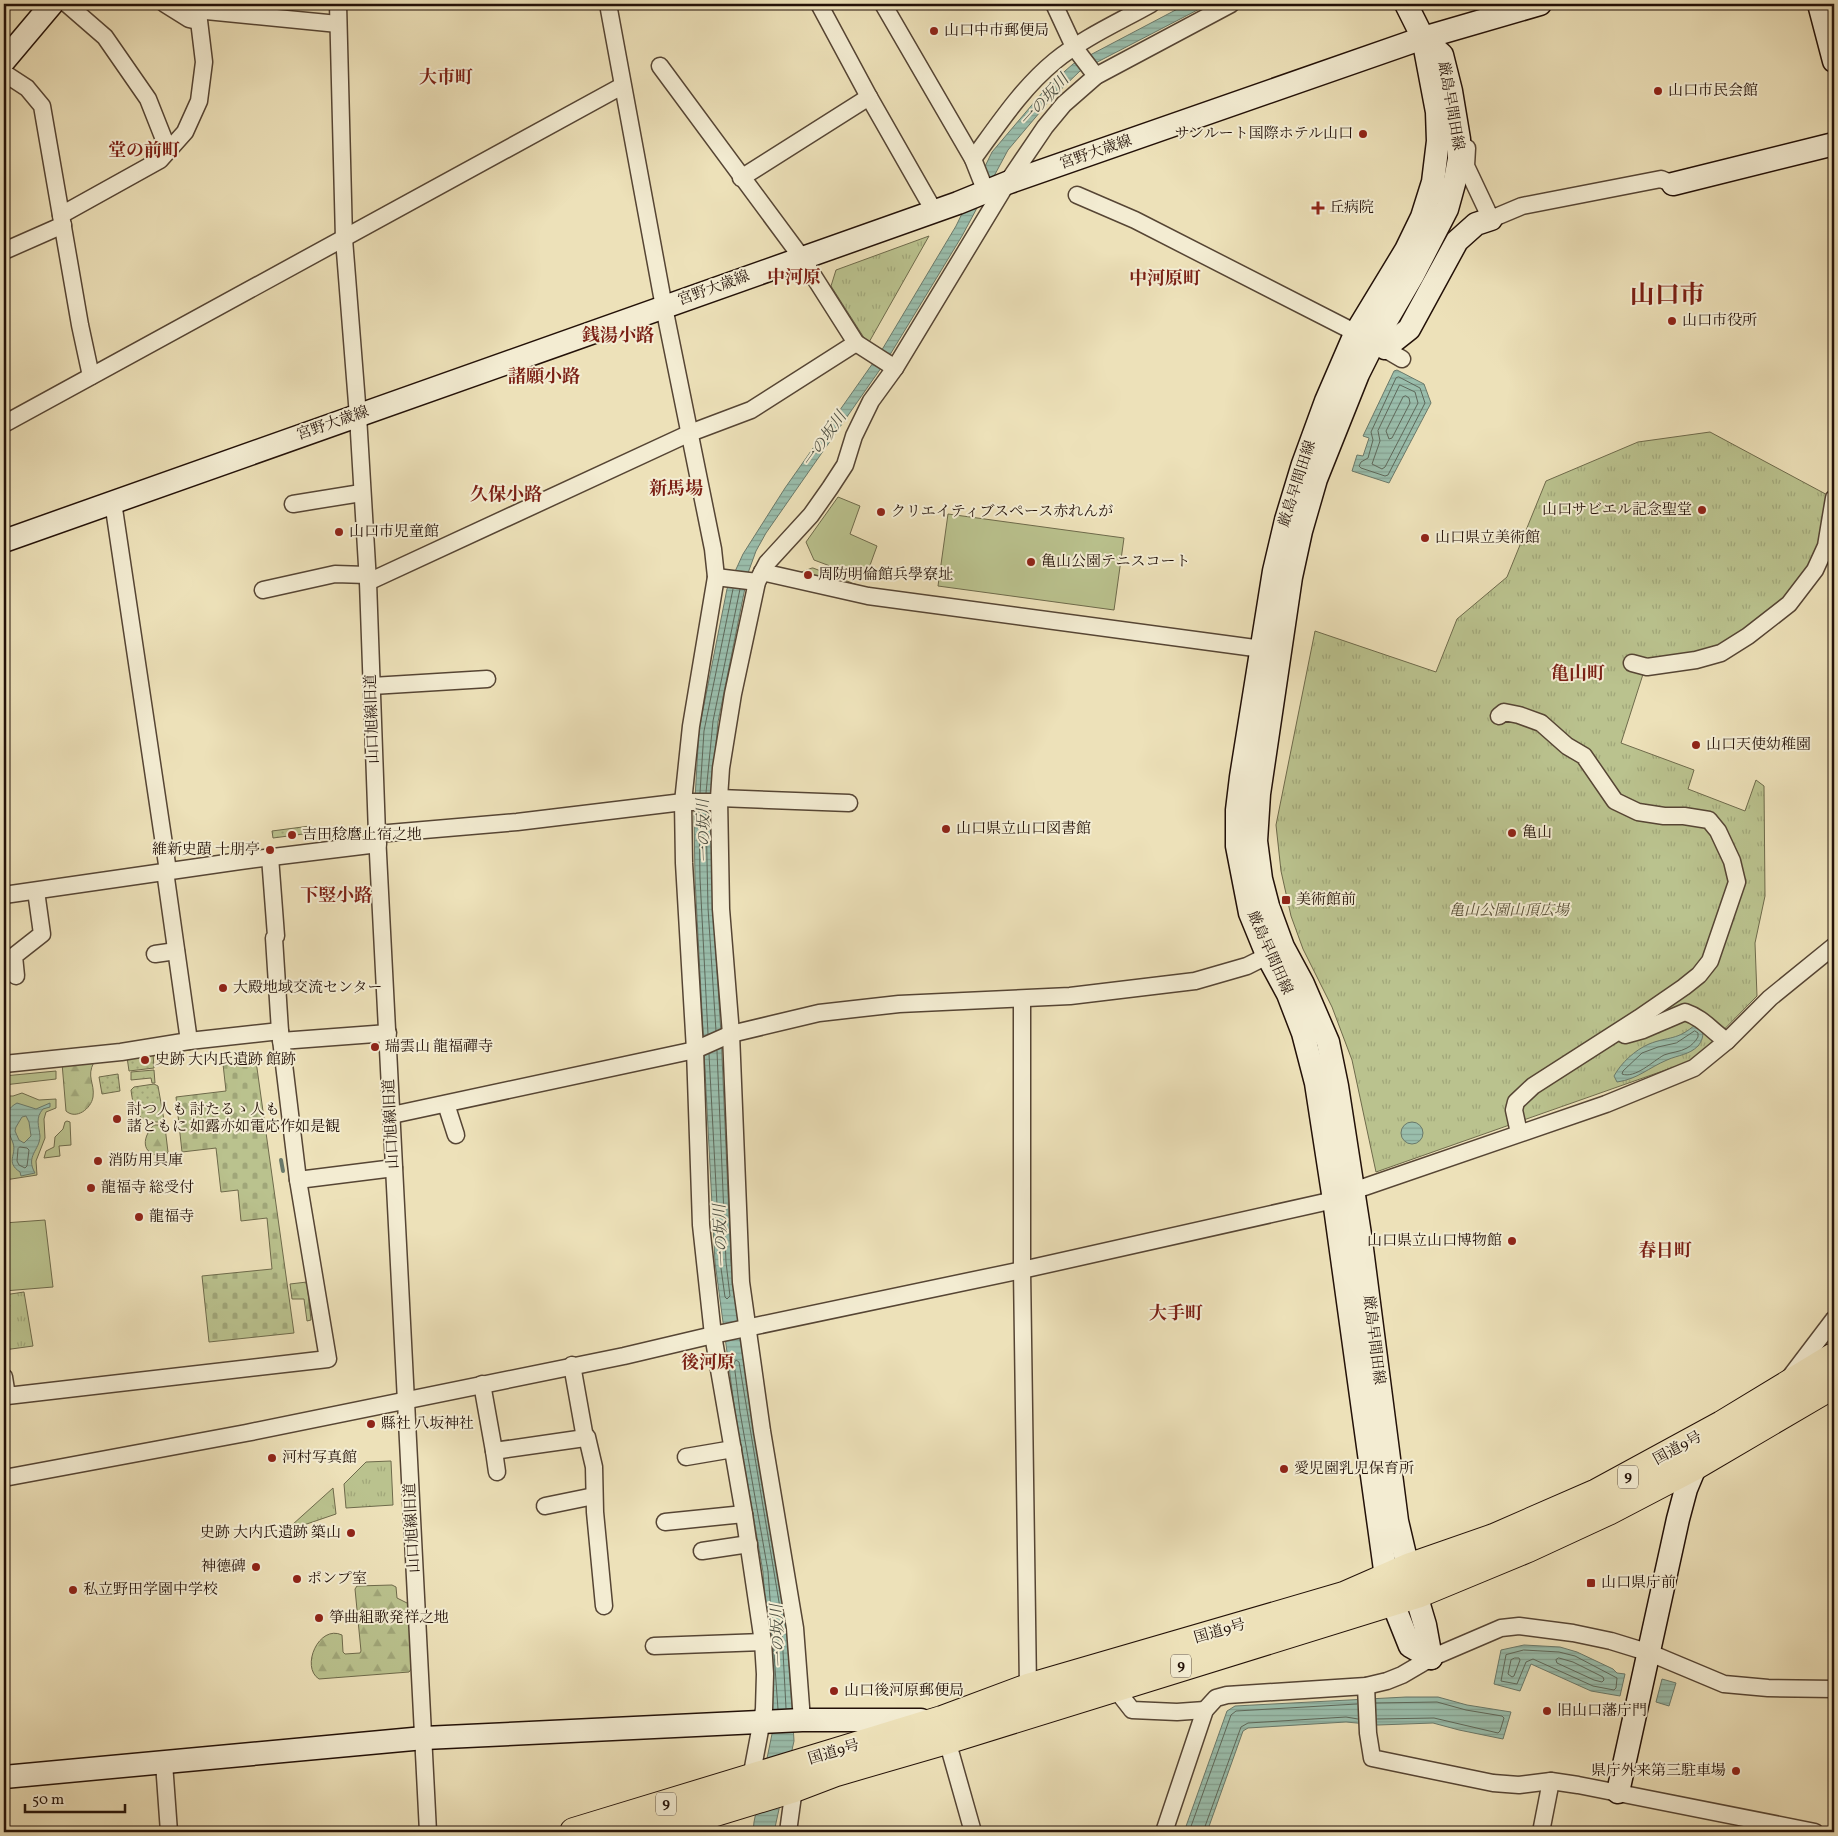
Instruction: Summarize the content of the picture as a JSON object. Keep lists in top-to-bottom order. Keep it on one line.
{"streets":{"highway":["国道9号","9"],"main road":["厳島早間田線","宮野大歳線"],"street":["山口旭線旧道"]},"crossings":[["厳島早間田線","宮野大歳線"],["厳島早間田線","国道9号"],["宮野大歳線","山口旭線旧道"]],"districts":["大市町","堂の前町","中河原","中河原町","山口市","銭湯小路","諸願小路","新馬場","久保小路","亀山町","下竪小路","春日町","大手町","後河原"],"water":["一の坂川"],"parks":["亀山公園山頂広場"],"places":{"other":["山口中市郵便局","山口市民会館","サンルート国際ホテル山口","山口市役所","山口サビエル記念聖堂","クリエイティブスペース赤れんが","山口市児童館","山口県立美術館","亀山公園テニスコート","周防明倫館兵學寮址","山口天使幼稚園","山口県立山口図書館","亀山","吉田稔麿止宿之地","維新史蹟 十朋亭","大殿地域交流センター","瑞雲山 龍福禪寺","史跡 大内氏遺跡 館跡","討つ人も 討たるゝ人も 諸ともに 如露亦如電応作如是観","消防用具庫","龍福寺 総受付","龍福寺","山口県立山口博物館","縣社 八坂神社","河村写真館","愛児園乳児保育所","史跡 大内氏遺跡 築山","神德碑","ポンプ室","私立野田学園中学校","箏曲組歌発祥之地","山口後河原郵便局","旧山口藩庁門","県庁外来第三駐車場"],"health":["丘病院"],"transit":["美術館前","山口県庁前"]},"scale_bar":"50 m"}
